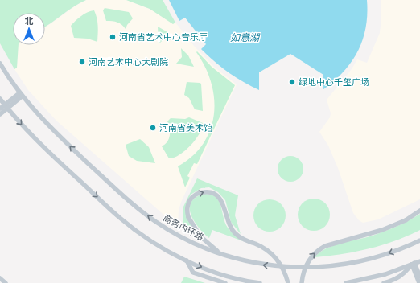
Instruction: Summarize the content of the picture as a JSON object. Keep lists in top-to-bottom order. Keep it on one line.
{"streets":{"street":["商务内环路"]},"water":["如意湖"],"places":["河南省艺术中心音乐厅","河南艺术中心大剧院","绿地中心千玺广场","河南省美术馆"],"north":"top"}
